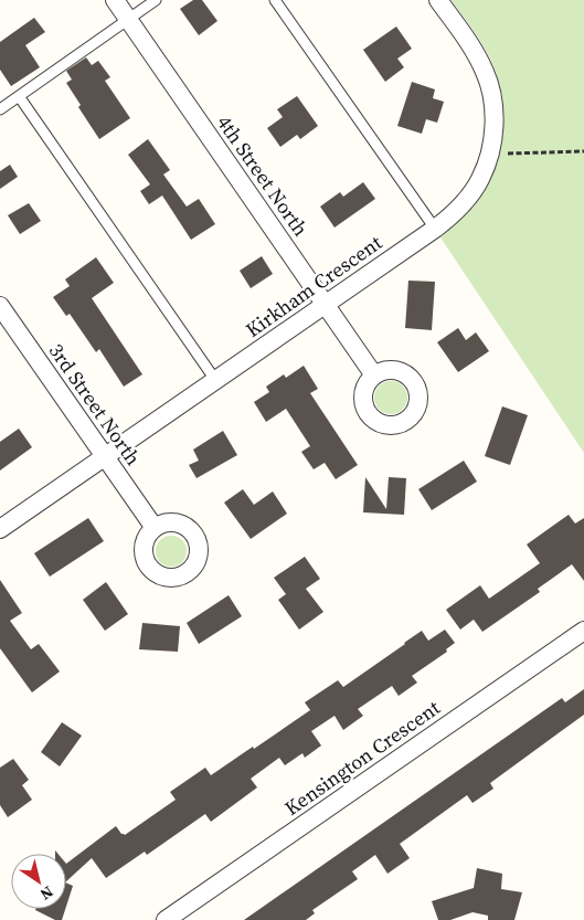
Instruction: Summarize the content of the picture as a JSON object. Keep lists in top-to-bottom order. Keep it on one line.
{"streets":{"street":["4th Street North","Kirkham Crescent","3rd Street North","Kensington Crescent"]},"crossings":[["4th Street North","Kirkham Crescent"],["Kirkham Crescent","3rd Street North"]],"north":"bottom right"}
